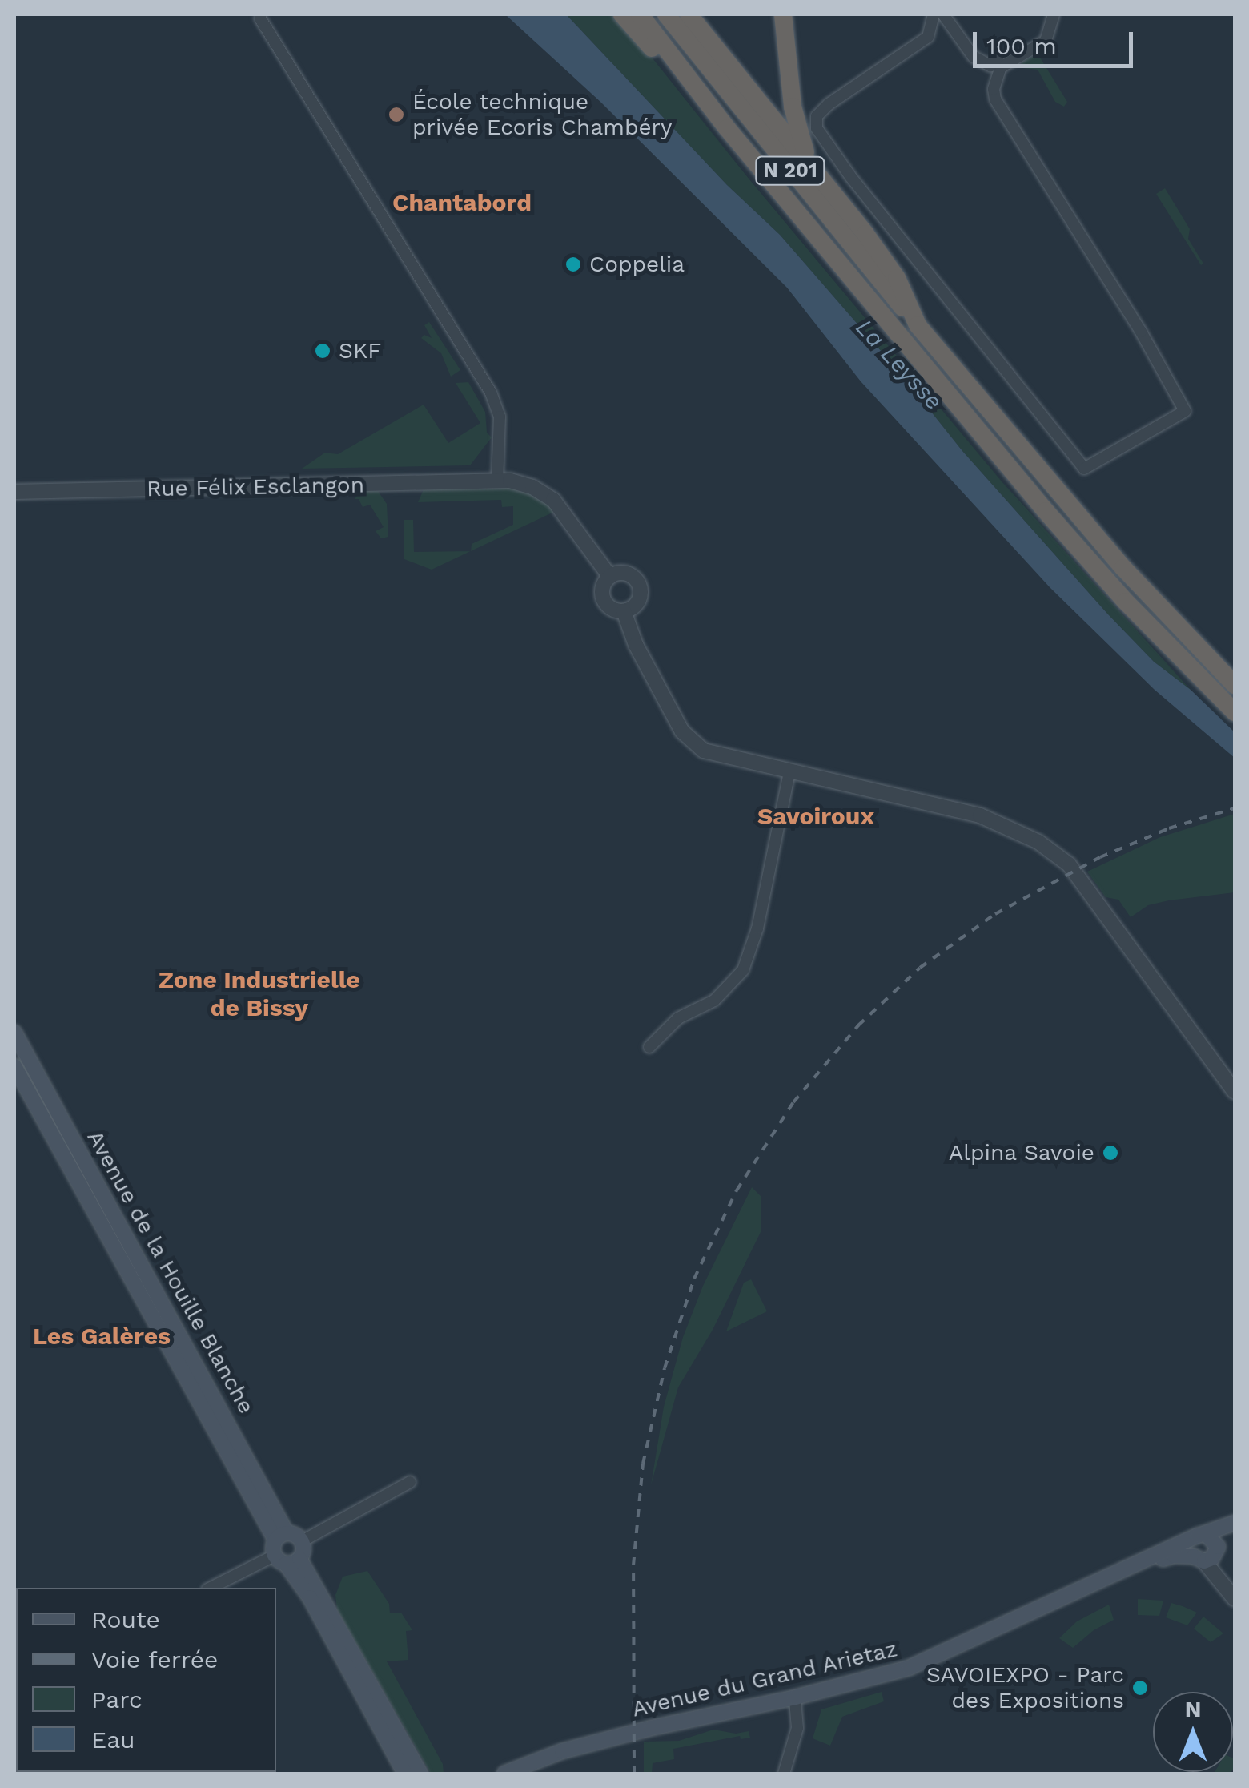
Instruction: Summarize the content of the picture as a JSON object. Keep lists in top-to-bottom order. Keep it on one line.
{"streets":{"highway":["N 201"],"main road":["Avenue de la Houille Blanche","Avenue du Grand Arietaz"],"street":["Rue Félix Esclangon"]},"districts":["Chantabord","Savoiroux","Zone Industrielle de Bissy","Les Galères"],"water":["La Leysse"],"places":["École technique privée Ecoris Chambéry","Coppelia","SKF","Alpina Savoie","SAVOIEXPO - Parc des Expositions"],"legend":["Route","Voie ferrée","Parc","Eau"],"scale_bar":"100 m","north":"top"}
